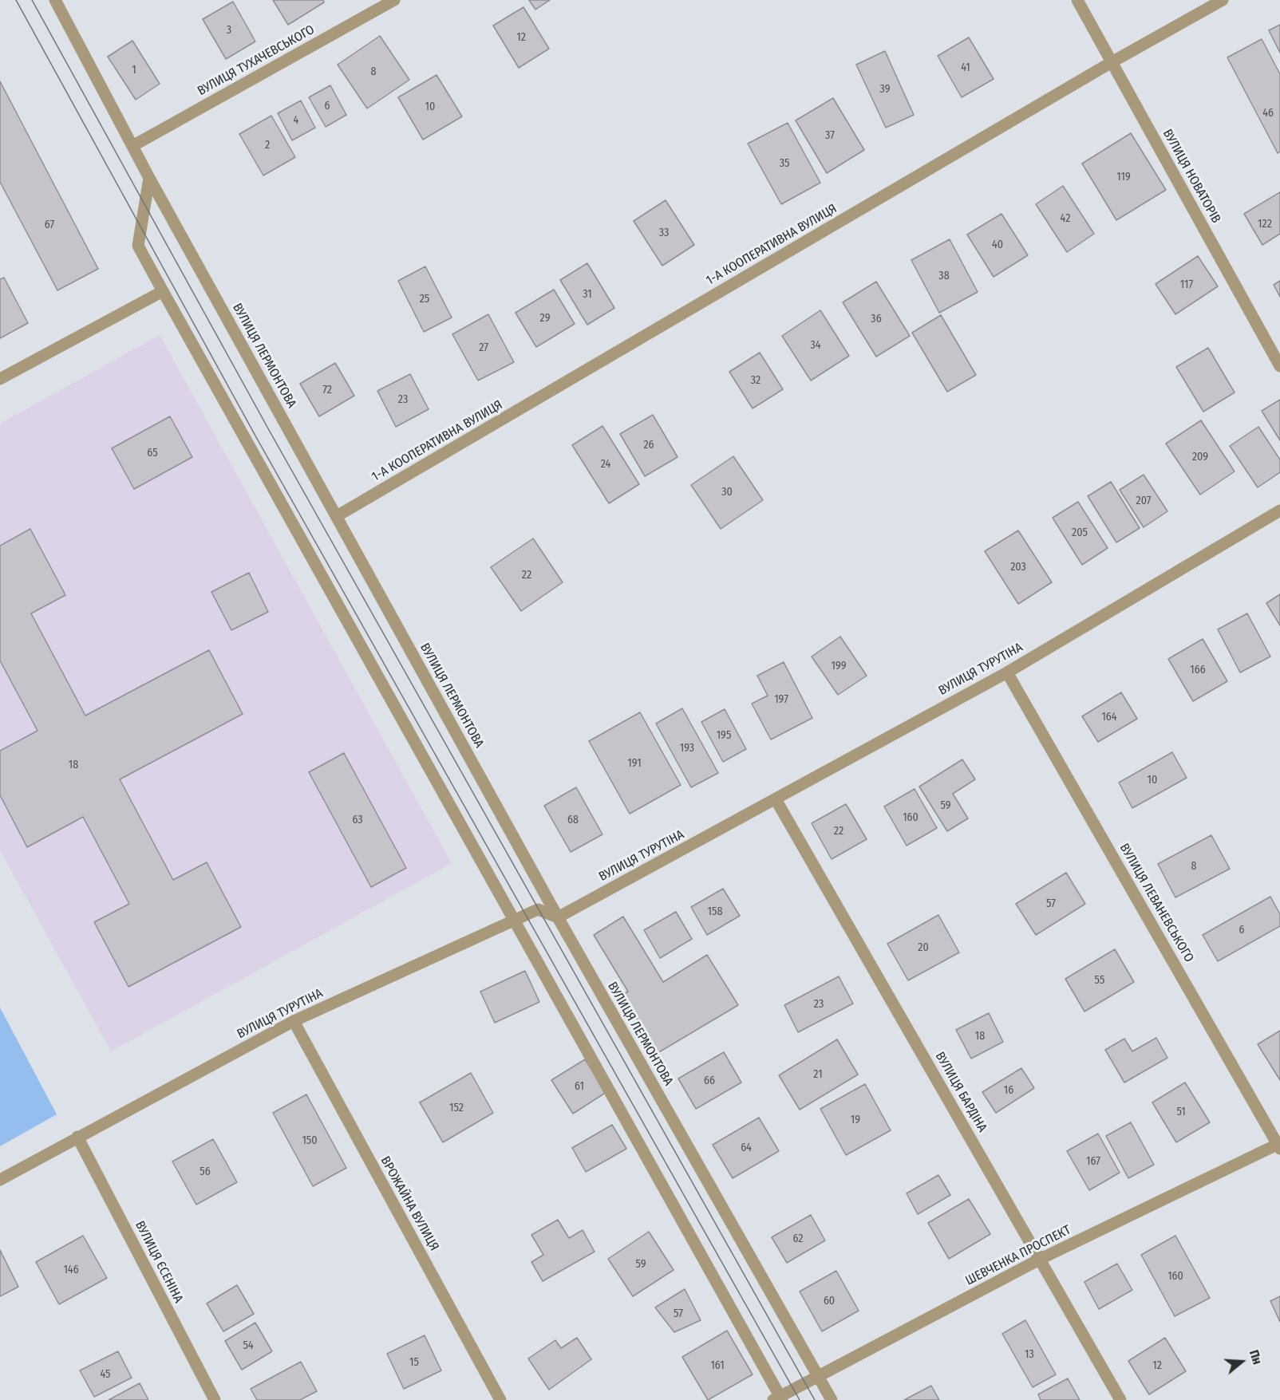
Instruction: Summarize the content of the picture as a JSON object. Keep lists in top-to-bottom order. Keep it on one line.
{"streets":{"street":["ВУЛИЦЯ ТУХАЧЕВСЬКОГО","ВУЛИЦЯ НОВАТОРІВ","1-А КООПЕРАТИВНА ВУЛИЦЯ","ВУЛИЦЯ ЛЕРМОНТОВА","ВУЛИЦЯ ТУРУТІНА","ВУЛИЦЯ ЛЕВАНЕВСЬКОГО","ВУЛИЦЯ БАРДІНА","ВРОЖАЙНА ВУЛИЦЯ","ШЕВЧЕНКА ПРОСПЕКТ","ВУЛИЦЯ ЄСЕНІНА"]},"crossings":[["ВУЛИЦЯ ТУХАЧЕВСЬКОГО","ВУЛИЦЯ ЛЕРМОНТОВА"],["ВУЛИЦЯ НОВАТОРІВ","1-А КООПЕРАТИВНА ВУЛИЦЯ"],["1-А КООПЕРАТИВНА ВУЛИЦЯ","ВУЛИЦЯ ЛЕРМОНТОВА"],["ВУЛИЦЯ ЛЕРМОНТОВА","ВУЛИЦЯ ТУРУТІНА"],["ВУЛИЦЯ ЛЕРМОНТОВА","ШЕВЧЕНКА ПРОСПЕКТ"],["ВУЛИЦЯ ТУРУТІНА","ВУЛИЦЯ ЛЕВАНЕВСЬКОГО"],["ВУЛИЦЯ ТУРУТІНА","ВУЛИЦЯ БАРДІНА"],["ВУЛИЦЯ ТУРУТІНА","ВРОЖАЙНА ВУЛИЦЯ"],["ВУЛИЦЯ ТУРУТІНА","ВУЛИЦЯ ЄСЕНІНА"],["ВУЛИЦЯ ЛЕВАНЕВСЬКОГО","ШЕВЧЕНКА ПРОСПЕКТ"],["ВУЛИЦЯ БАРДІНА","ШЕВЧЕНКА ПРОСПЕКТ"]],"house_numbers":["3","12","41","1","8","39","6","10","46","4","37","2","35","119","42","122","67","33","40","38","117","31","25","29","36","34","27","32","72","23","26","65","209","24","30","207","205","203","22","199","166","197","164","195","193","191","18","10","59","160","63","68","22","8","57","158","6","20","55","23","18","21","66","61","16","152","51","19","150","64","167","56","62","59","146","160","60","57","54","13","15","161","12","45"],"north":"right"}
